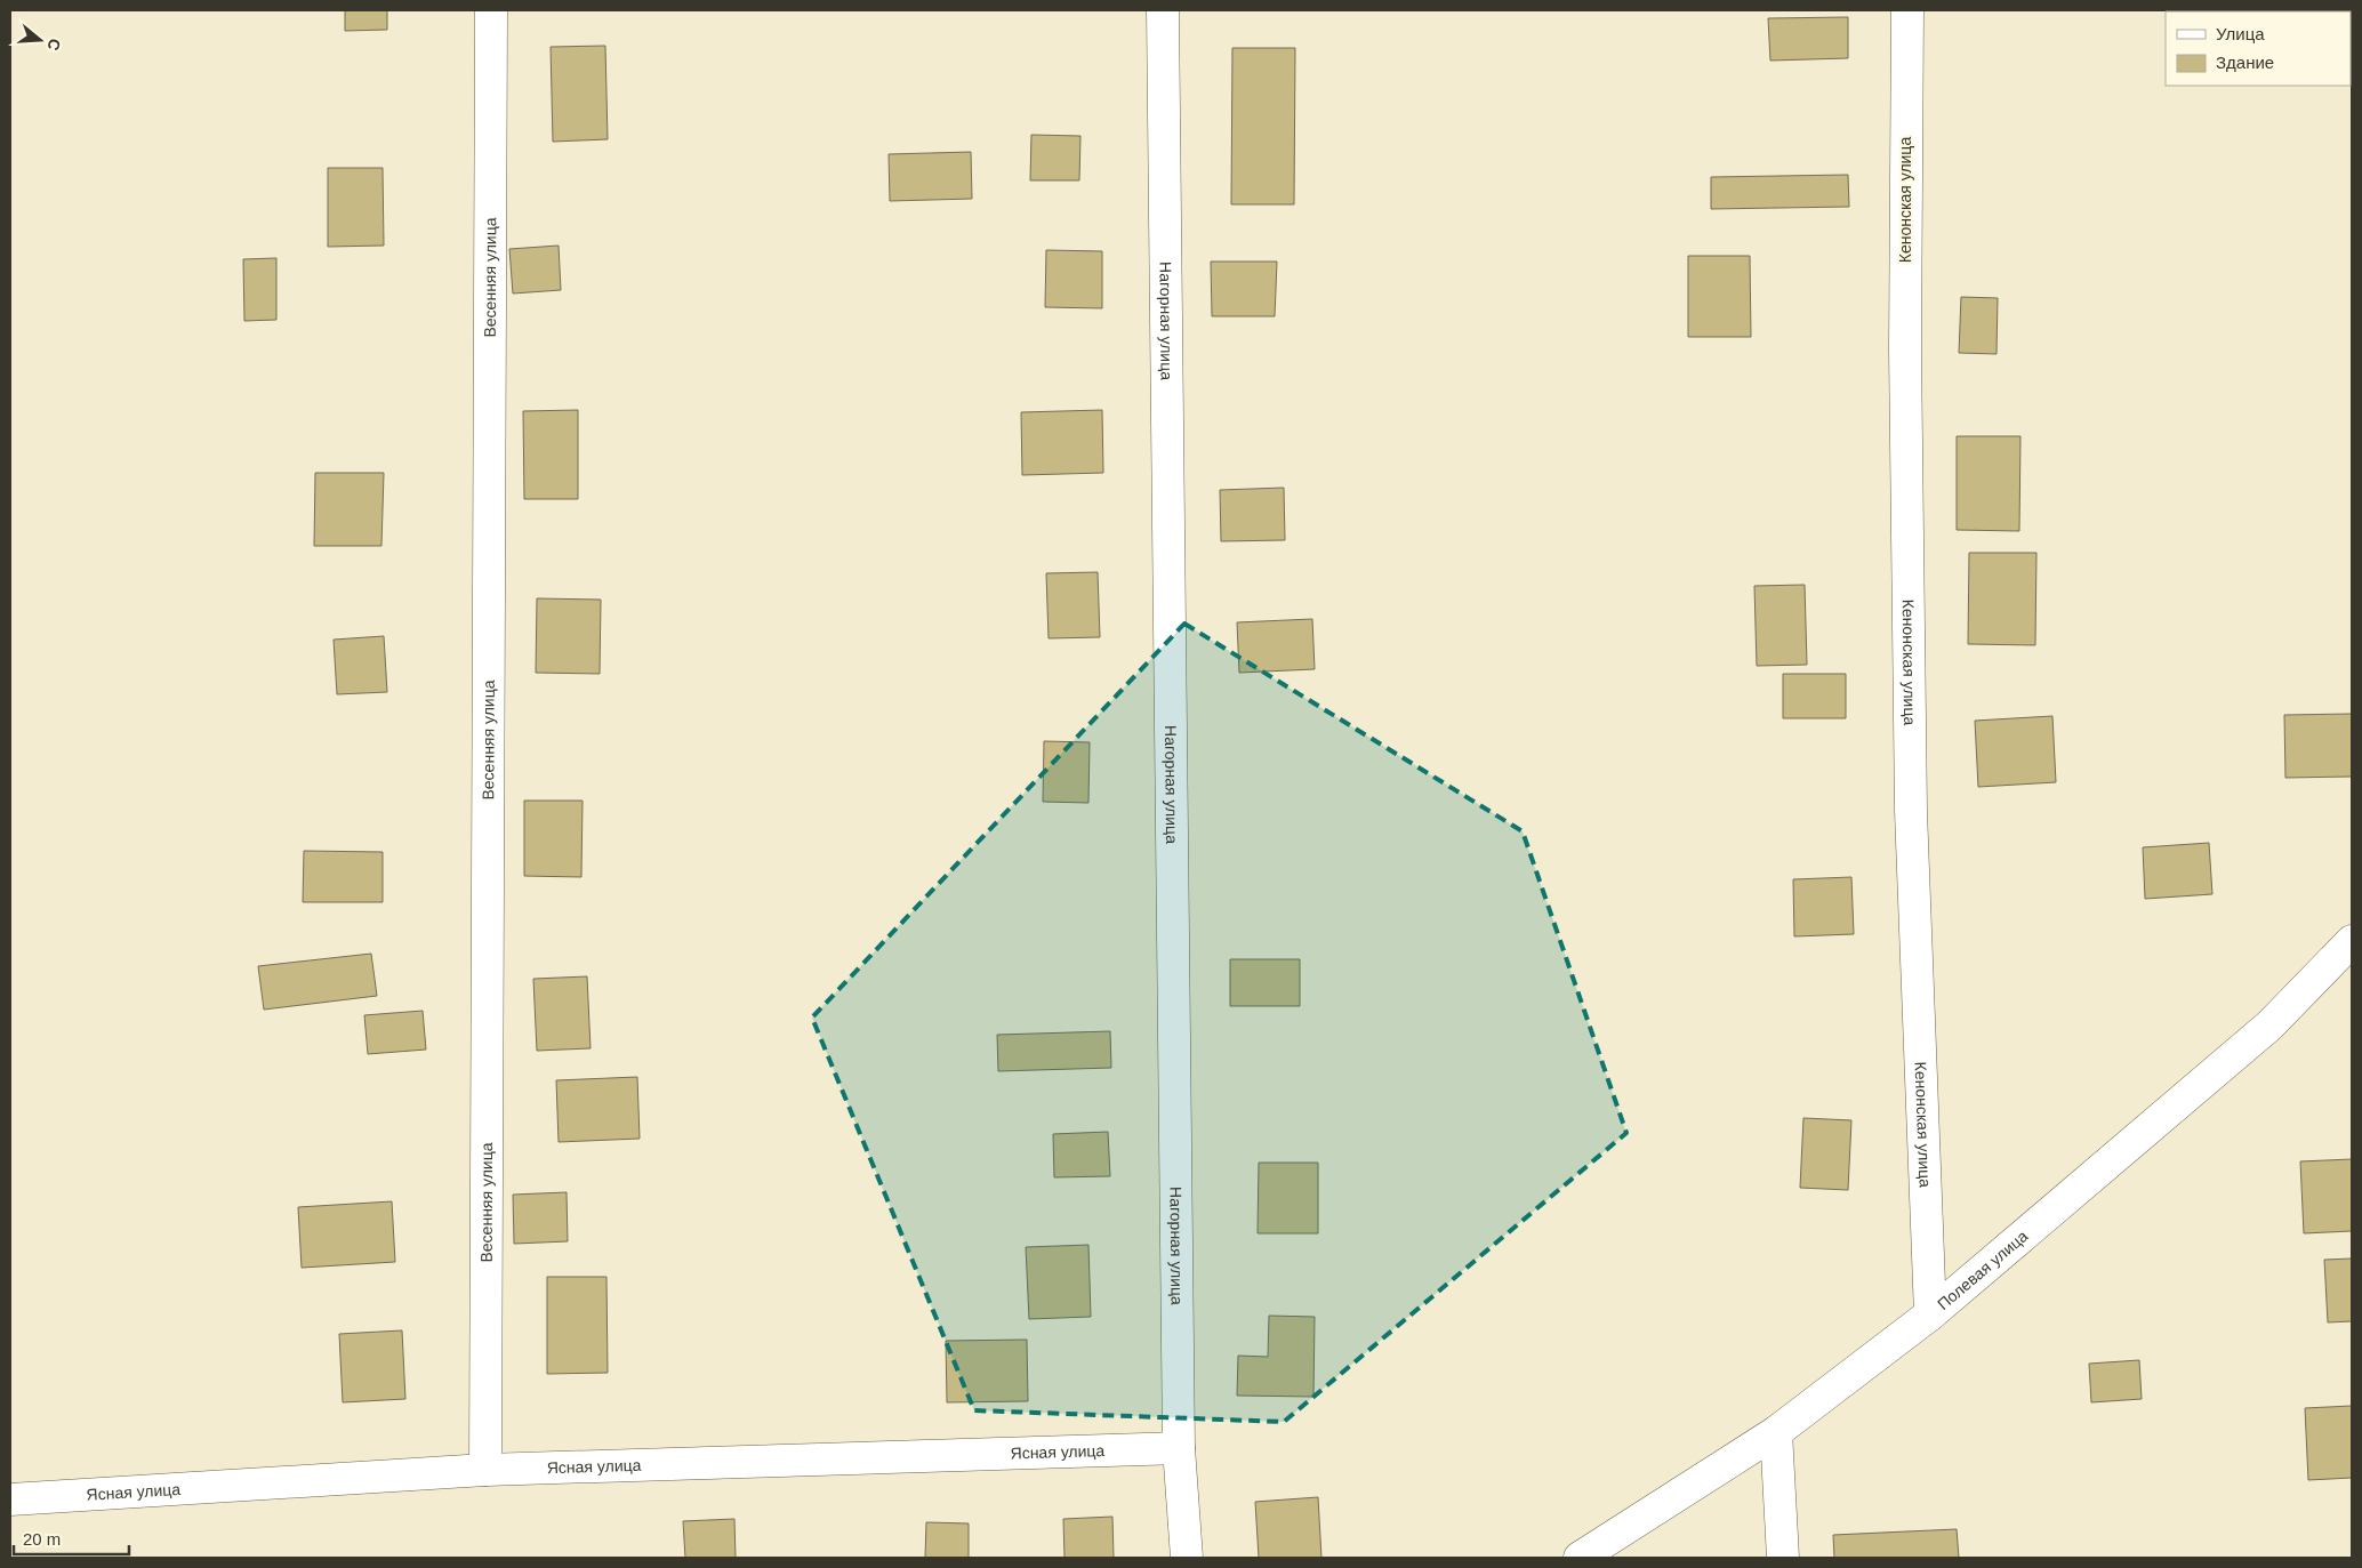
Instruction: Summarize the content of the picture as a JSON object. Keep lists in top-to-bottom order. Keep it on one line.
{"streets":{"street":["Кенонская улица","Весенняя улица","Нагорная улица","Полевая улица","Ясная улица"]},"crossings":[["Кенонская улица","Полевая улица"],["Весенняя улица","Ясная улица"],["Нагорная улица","Ясная улица"]],"legend":["Улица","Здание"],"scale_bar":"20 m","north":"right"}
